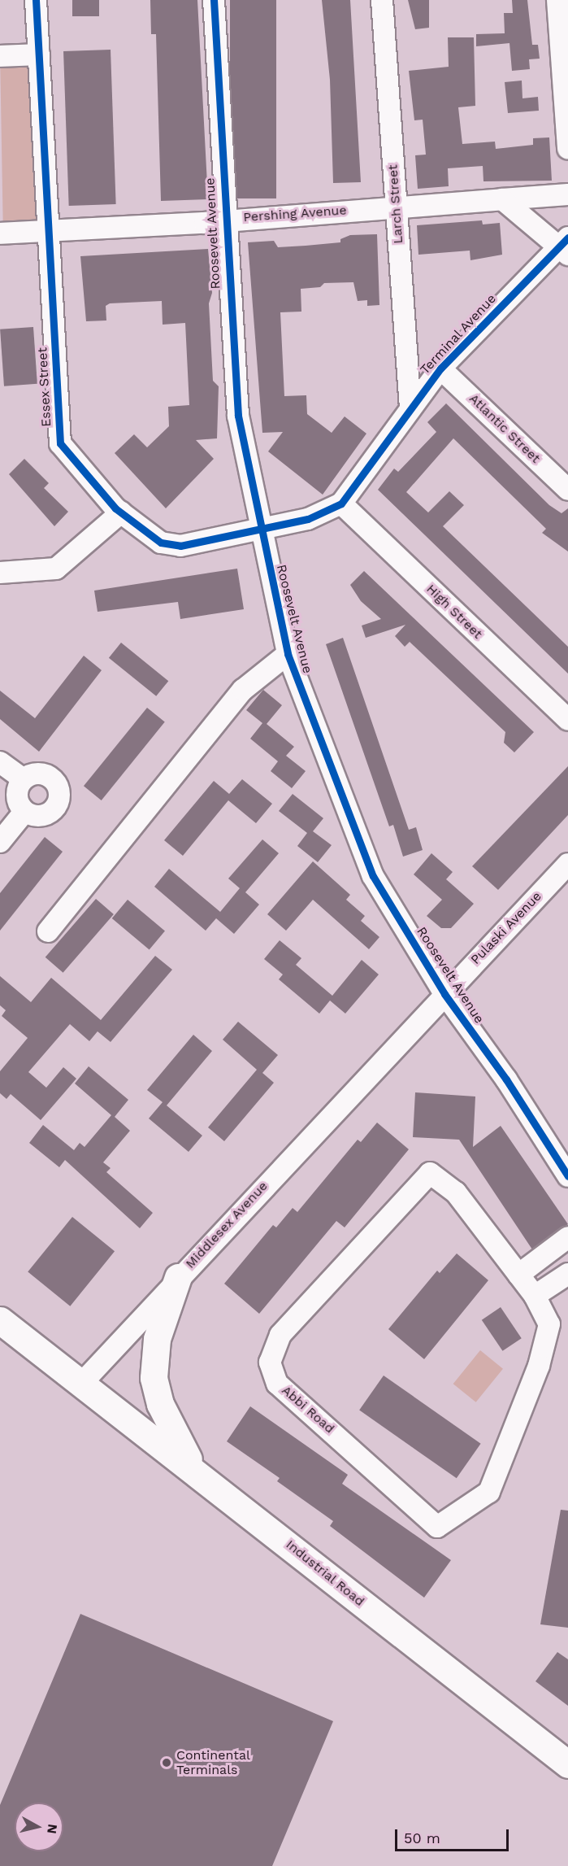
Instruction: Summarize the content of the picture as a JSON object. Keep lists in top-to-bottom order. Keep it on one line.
{"streets":{"main road":["Industrial Road"],"street":["Larch Street","Pershing Avenue","Roosevelt Avenue","Terminal Avenue","Essex Street","Atlantic Street","High Street","Pulaski Avenue","Middlesex Avenue","Abbi Road"]},"crossings":[["Larch Street","Pershing Avenue"],["Larch Street","Terminal Avenue"],["Pershing Avenue","Roosevelt Avenue"],["Pershing Avenue","Essex Street"],["Roosevelt Avenue","Essex Street"],["Roosevelt Avenue","Pulaski Avenue"],["Roosevelt Avenue","Middlesex Avenue"],["Terminal Avenue","Essex Street"],["Terminal Avenue","Atlantic Street"],["Terminal Avenue","High Street"],["Essex Street","High Street"],["Pulaski Avenue","Middlesex Avenue"],["Middlesex Avenue","Industrial Road"]],"places":["Continental Terminals"],"scale_bar":"50 m","north":"right"}
